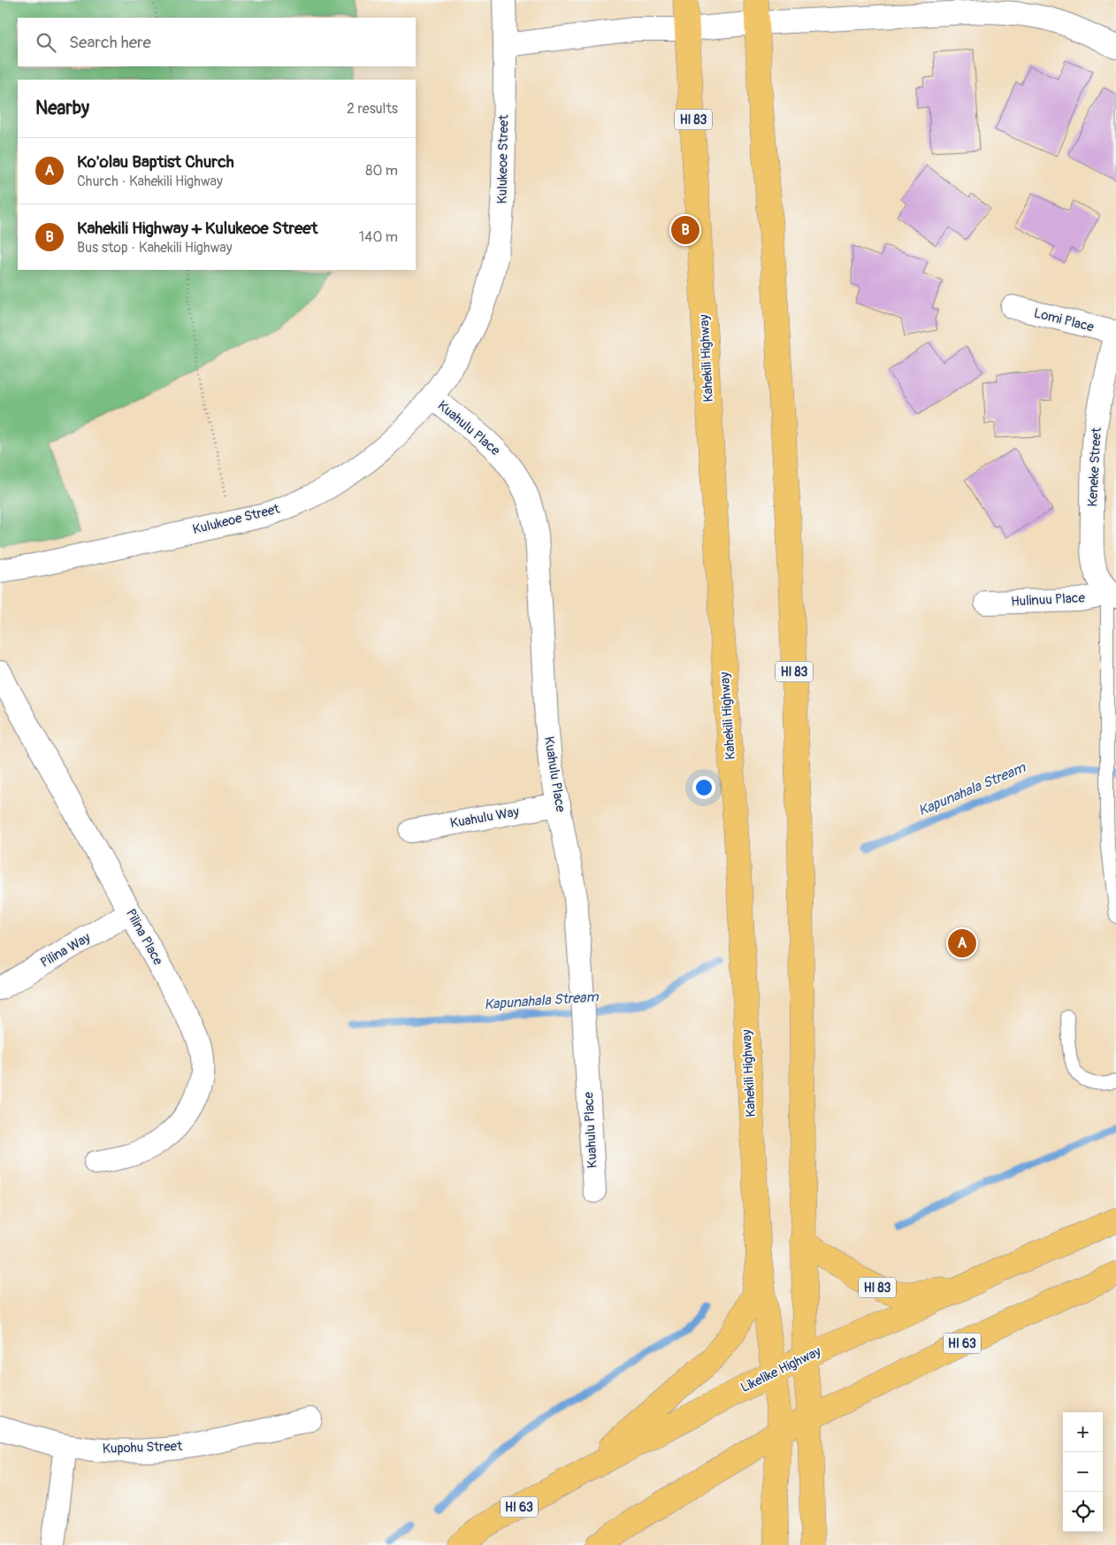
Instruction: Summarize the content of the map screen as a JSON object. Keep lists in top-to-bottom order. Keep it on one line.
{"streets":{"main road":["HI 83","Kahekili Highway","HI 63","Likelike Highway"],"street":["Kulukeoe Street","Lomi Place","Kuahulu Place","Keneke Street","Hulinuu Place","Kuahulu Way","Pilina Place","Pilina Way","Kupohu Street"]},"crossings":[["HI 83","Kahekili Highway"],["HI 83","HI 63"],["HI 83","Likelike Highway"],["Kulukeoe Street","Kuahulu Place"],["Lomi Place","Keneke Street"],["Kahekili Highway","HI 63"],["Kahekili Highway","Likelike Highway"],["Kuahulu Place","Kuahulu Way"],["Keneke Street","Hulinuu Place"],["Pilina Place","Pilina Way"]],"water":["Kapunahala Stream"],"page":{"search":"Search here","heading":["Nearby","2 results"],"list":[{"mark":"A","name":"Ko'olau Baptist Church","note":"Church · Kahekili Highway","value":"80 m"},{"mark":"B","name":"Kahekili Highway + Kulukeoe Street","note":"Bus stop · Kahekili Highway","value":"140 m"}],"pins":["B","A"],"map_buttons":["+","−"]}}
